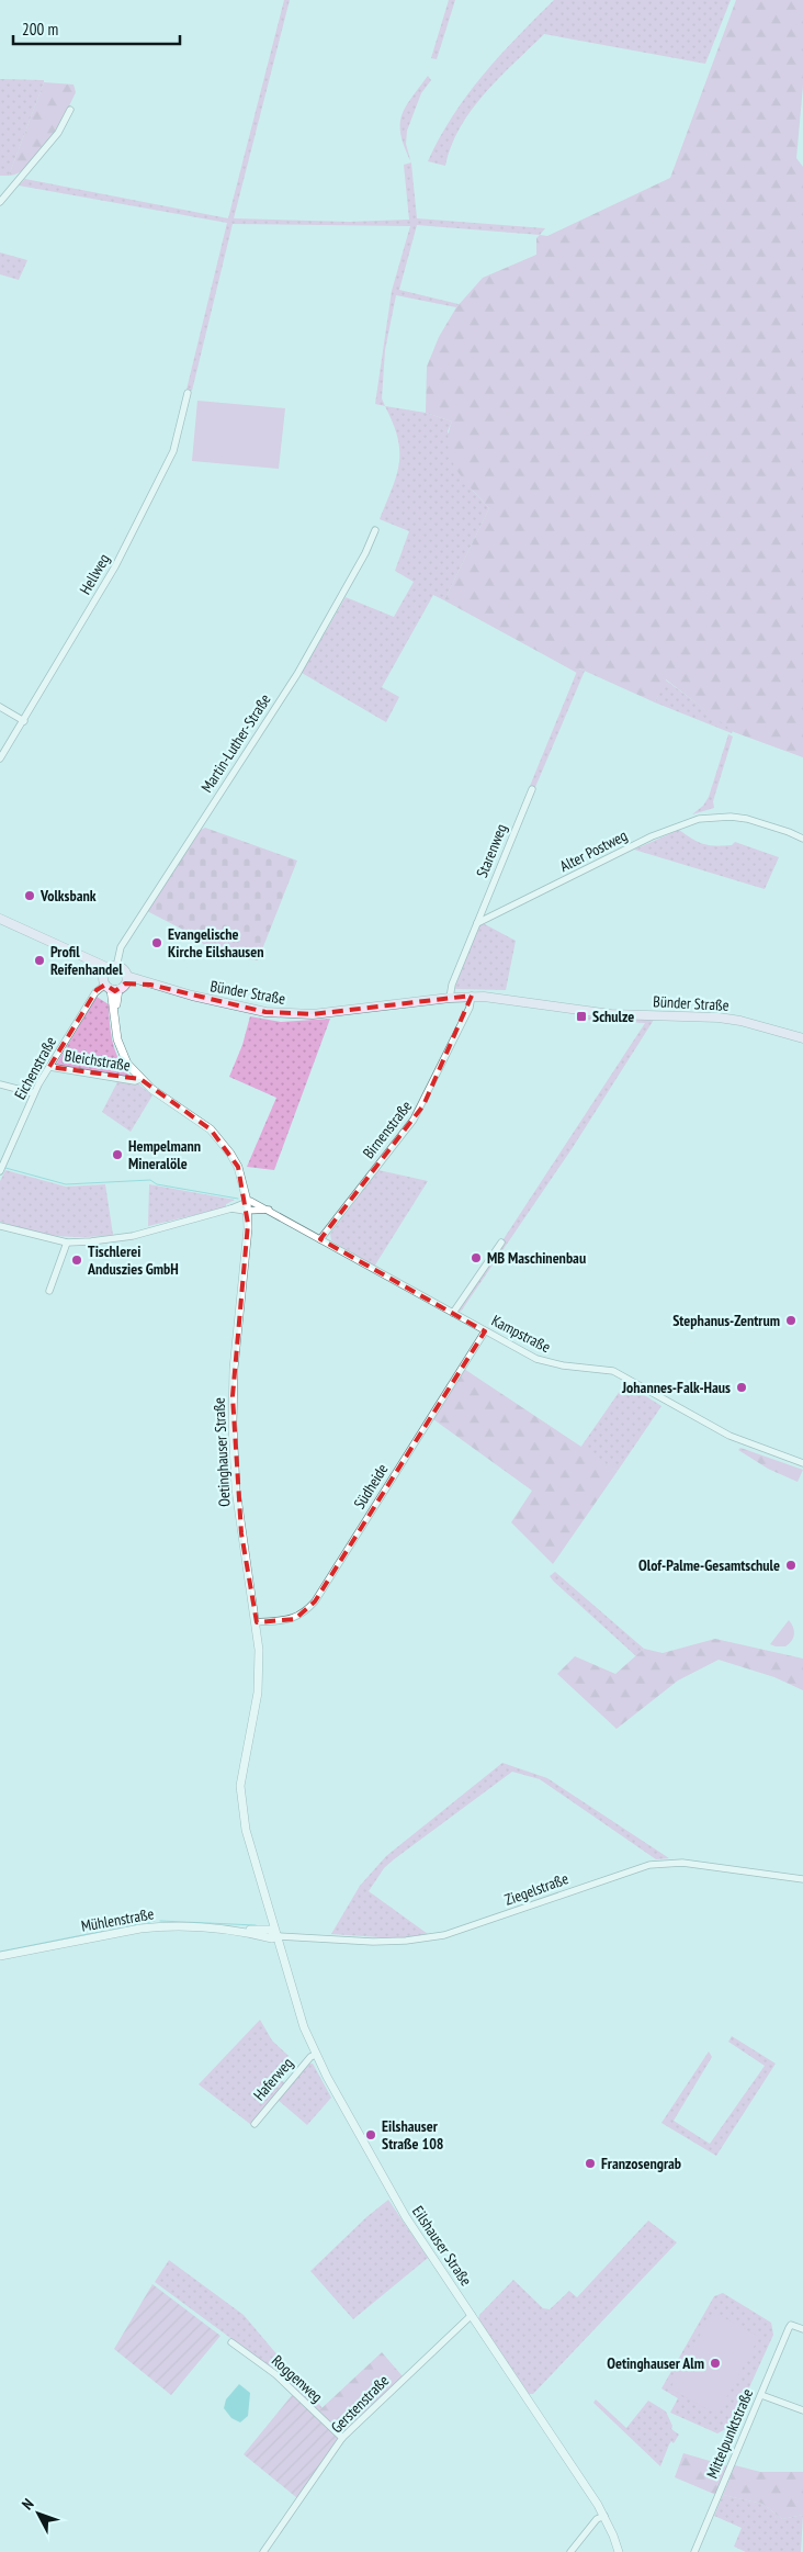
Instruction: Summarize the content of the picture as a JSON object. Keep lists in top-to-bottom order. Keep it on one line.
{"streets":{"main road":["Bünder Straße"],"street":["Hellweg","Martin-Luther-Straße","Starenweg","Alter Postweg","Bleichstraße","Eichenstraße","Birnenstraße","Kampstraße","Oetinghauser Straße","Südheide","Ziegelstraße","Mühlenstraße","Haferweg","Eilshauser Straße","Roggenweg","Gerstenstraße","Mittelpunktstraße"]},"crossings":[["Starenweg","Alter Postweg"],["Bünder Straße","Eichenstraße"],["Bünder Straße","Birnenstraße"],["Bünder Straße","Oetinghauser Straße"],["Bleichstraße","Eichenstraße"],["Bleichstraße","Oetinghauser Straße"],["Eichenstraße","Oetinghauser Straße"],["Birnenstraße","Kampstraße"],["Kampstraße","Oetinghauser Straße"],["Kampstraße","Südheide"],["Oetinghauser Straße","Südheide"],["Oetinghauser Straße","Ziegelstraße"],["Oetinghauser Straße","Mühlenstraße"],["Oetinghauser Straße","Eilshauser Straße"],["Ziegelstraße","Mühlenstraße"],["Ziegelstraße","Eilshauser Straße"],["Mühlenstraße","Eilshauser Straße"],["Haferweg","Eilshauser Straße"],["Eilshauser Straße","Gerstenstraße"],["Roggenweg","Gerstenstraße"]],"places":{"other":["Volksbank","Evangelische Kirche Eilshausen","Profil Reifenhandel","Hempelmann Mineralöle","MB Maschinenbau","Tischlerei Anduszies GmbH","Stephanus-Zentrum","Johannes-Falk-Haus","Olof-Palme-Gesamtschule","Eilshauser Straße 108","Franzosengrab","Oetinghauser Alm"],"transit":["Schulze"]},"scale_bar":"200 m","north":"top left"}
